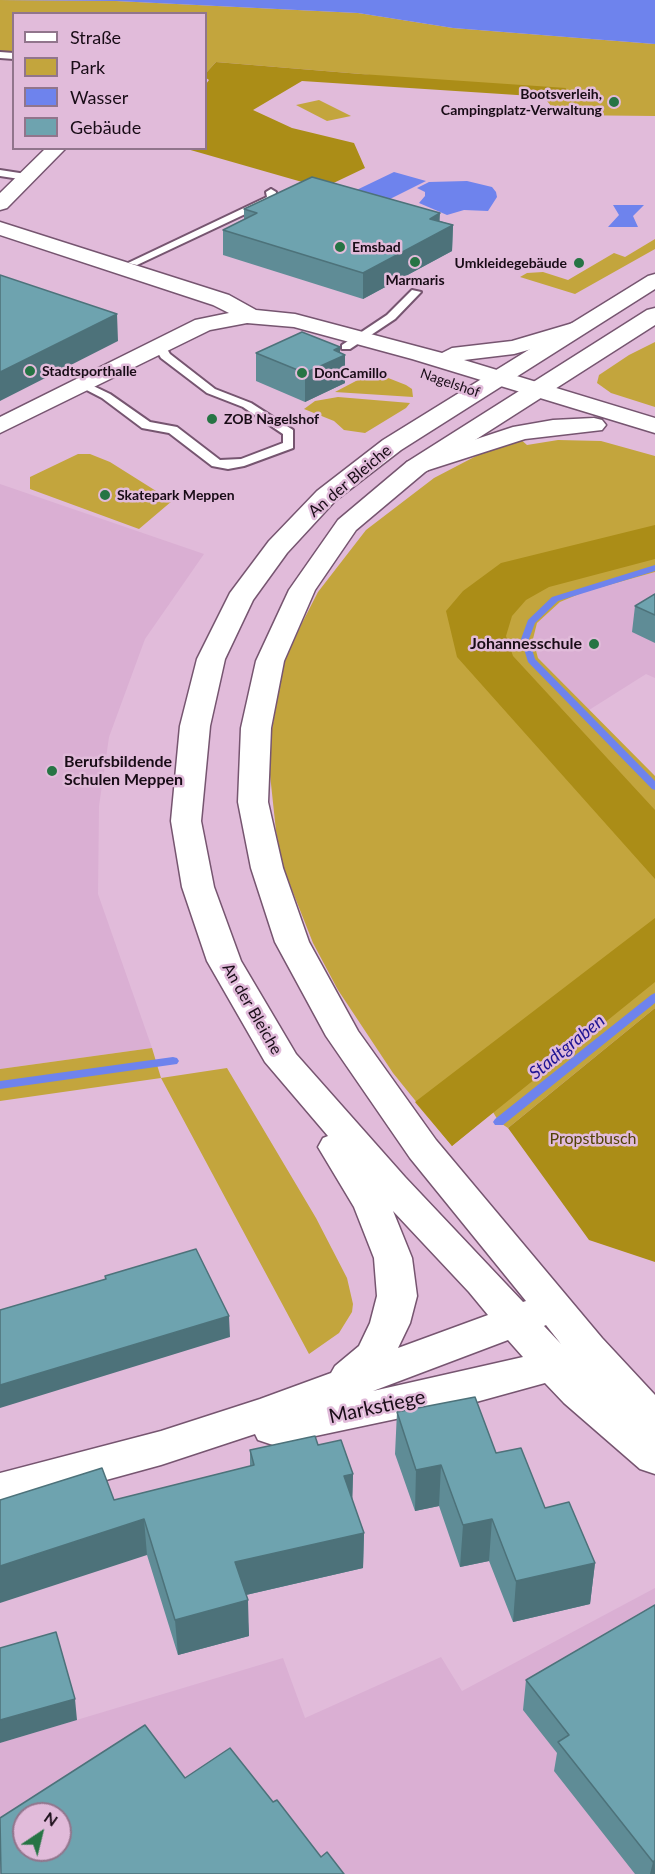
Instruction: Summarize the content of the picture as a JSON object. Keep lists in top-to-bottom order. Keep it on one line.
{"streets":{"street":["Nagelshof","An der Bleiche","Markstiege"]},"crossings":[["Nagelshof","An der Bleiche"],["An der Bleiche","Markstiege"]],"water":["Stadtgraben"],"parks":["Propstbusch"],"places":["Bootsverleih, Campingplatz-Verwaltung","Emsbad","Marmaris","Umkleidegebäude","Stadtsporthalle","DonCamillo","ZOB Nagelshof","Skatepark Meppen","Johannesschule","Berufsbildende Schulen Meppen"],"legend":["Straße","Park","Wasser","Gebäude"],"north":"top right"}
